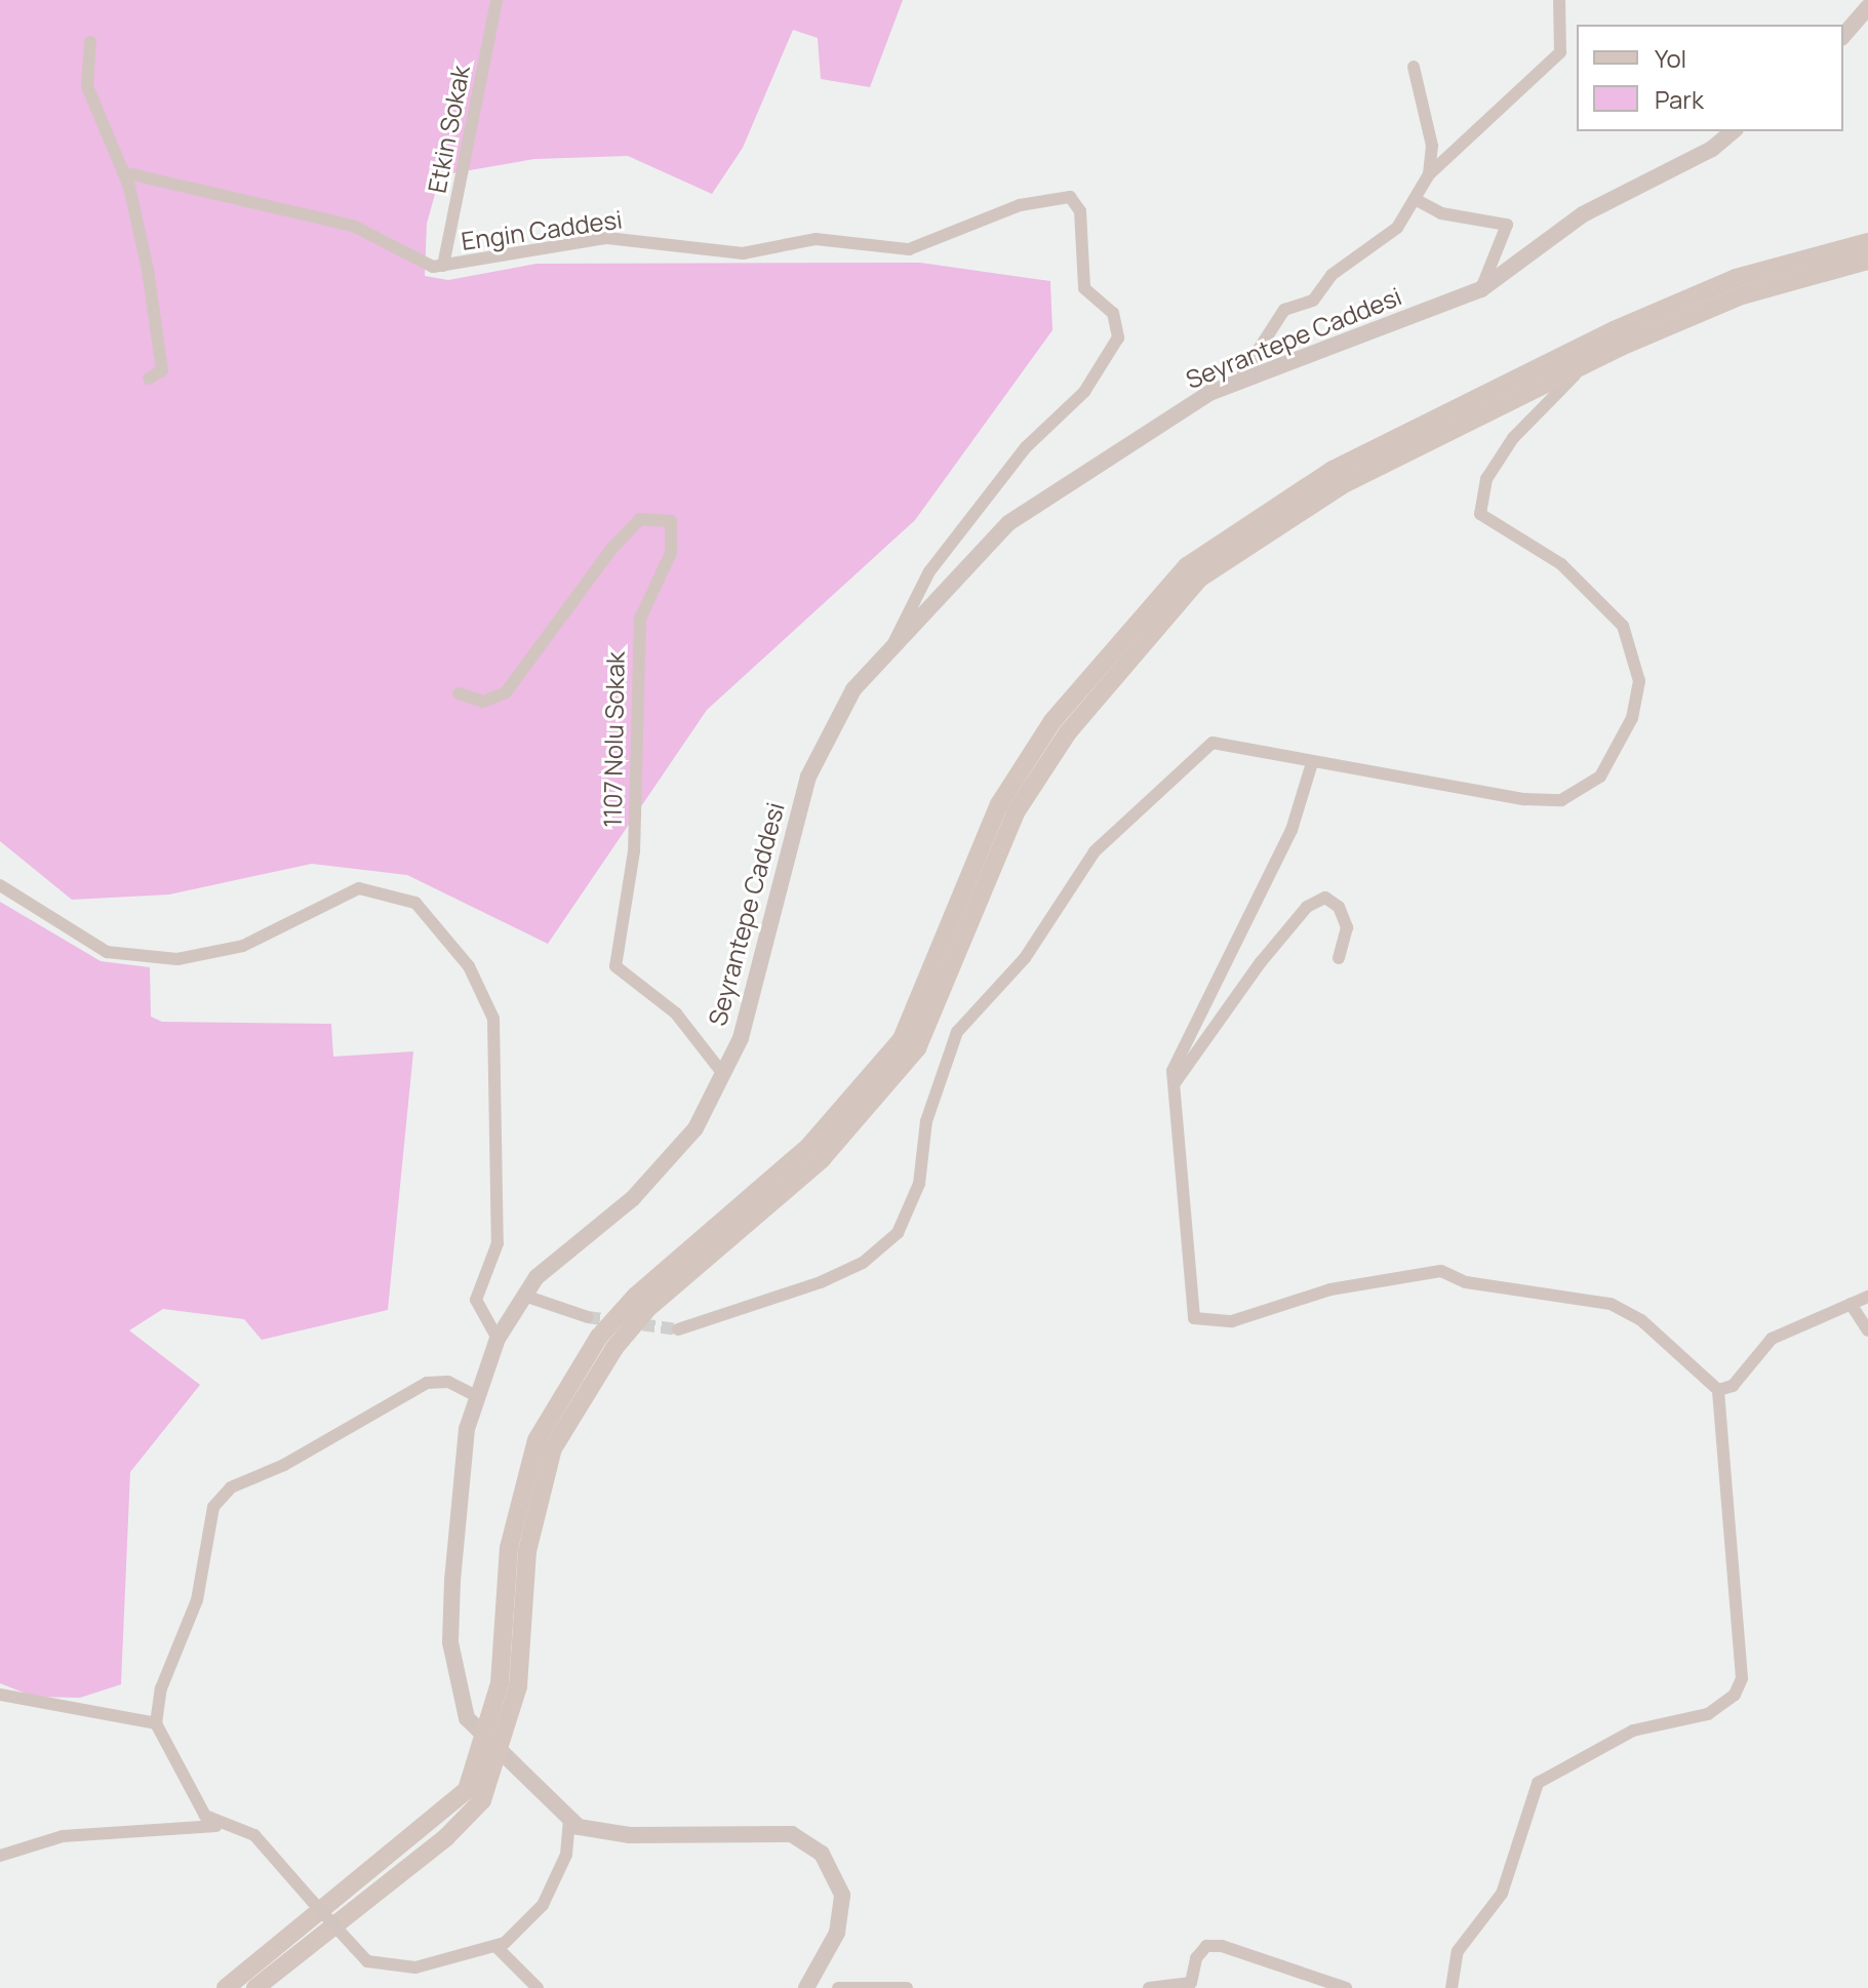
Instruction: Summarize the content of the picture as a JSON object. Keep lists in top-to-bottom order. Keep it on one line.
{"streets":{"street":["Etkin Sokak","Engin Caddesi","Seyrantepe Caddesi","1107 Nolu Sokak"]},"crossings":[["Etkin Sokak","Engin Caddesi"],["Engin Caddesi","Seyrantepe Caddesi"],["Seyrantepe Caddesi","1107 Nolu Sokak"]],"legend":["Yol","Park"]}
